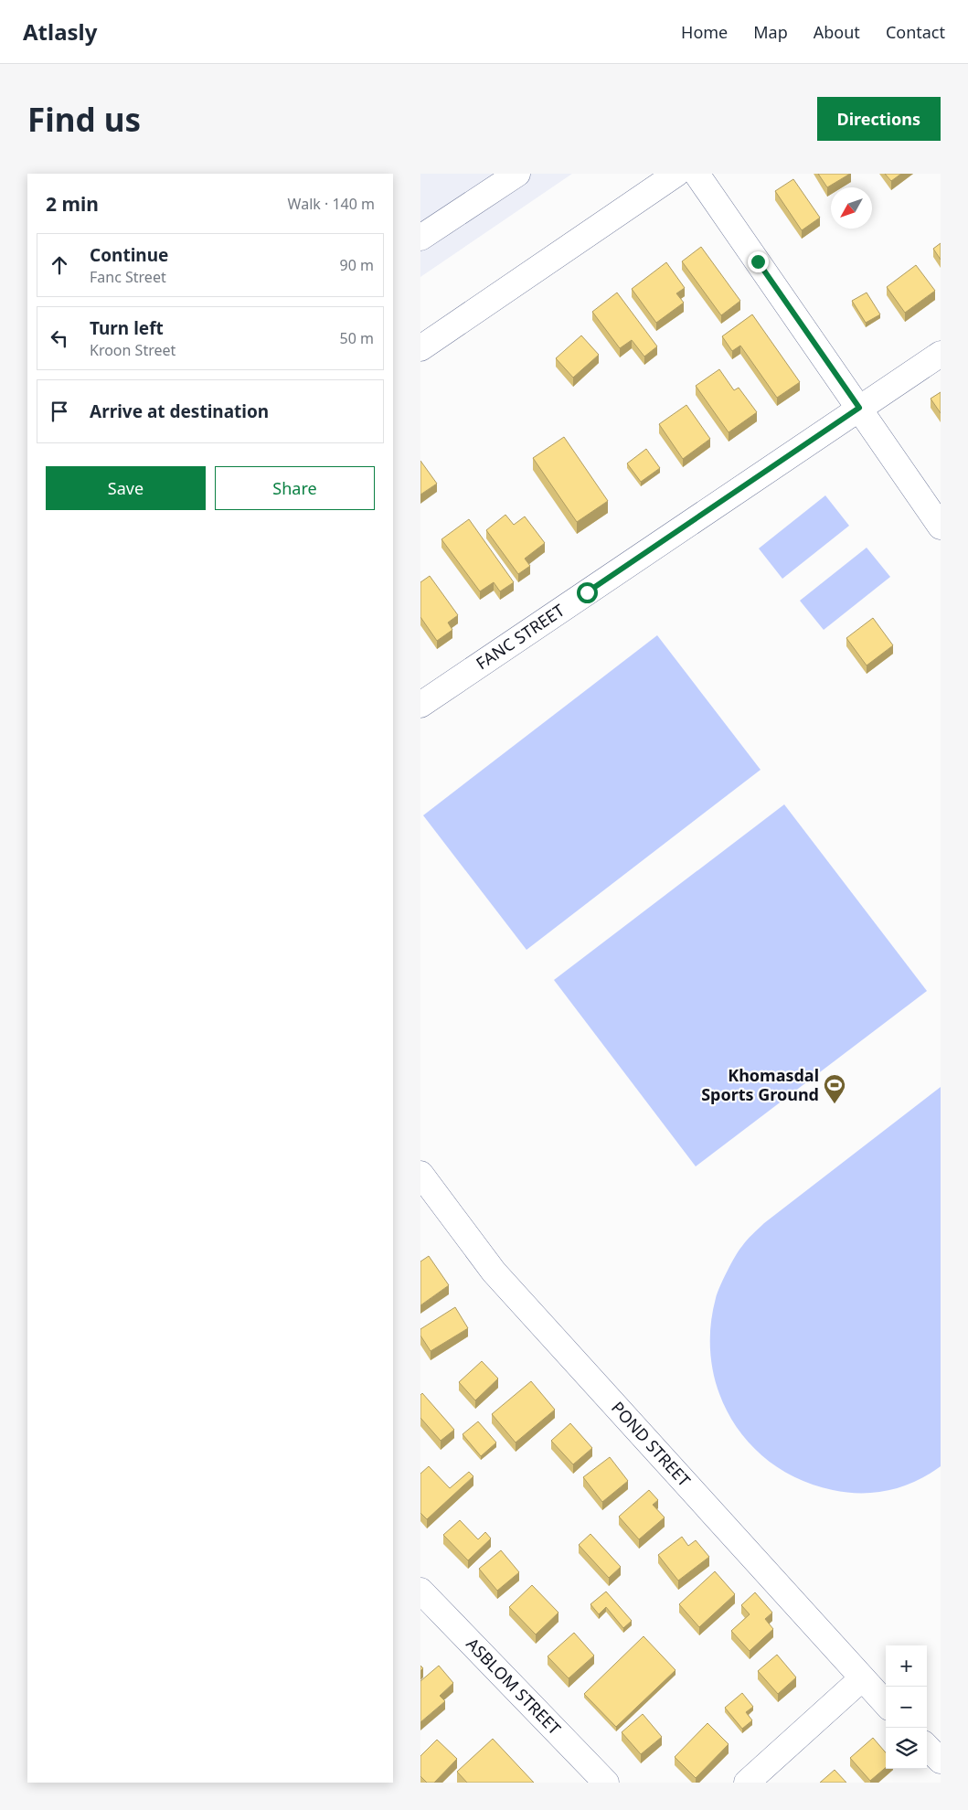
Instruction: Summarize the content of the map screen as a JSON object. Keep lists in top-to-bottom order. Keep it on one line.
{"streets":{"street":["FANC STREET","POND STREET","ASBLOM STREET"]},"places":{"sports":["Khomasdal Sports Ground"]},"north":"bottom left","page":{"header":"Atlasly","nav":["Home","Map","About","Contact"],"buttons":["Directions",["Save","Share"]],"title":"Find us","heading":["2 min","Walk · 140 m"],"list":[["Continue","Fanc Street","90 m"],["Turn left","Kroon Street","50 m"],"Arrive at destination"],"map_buttons":["+","−"]}}
